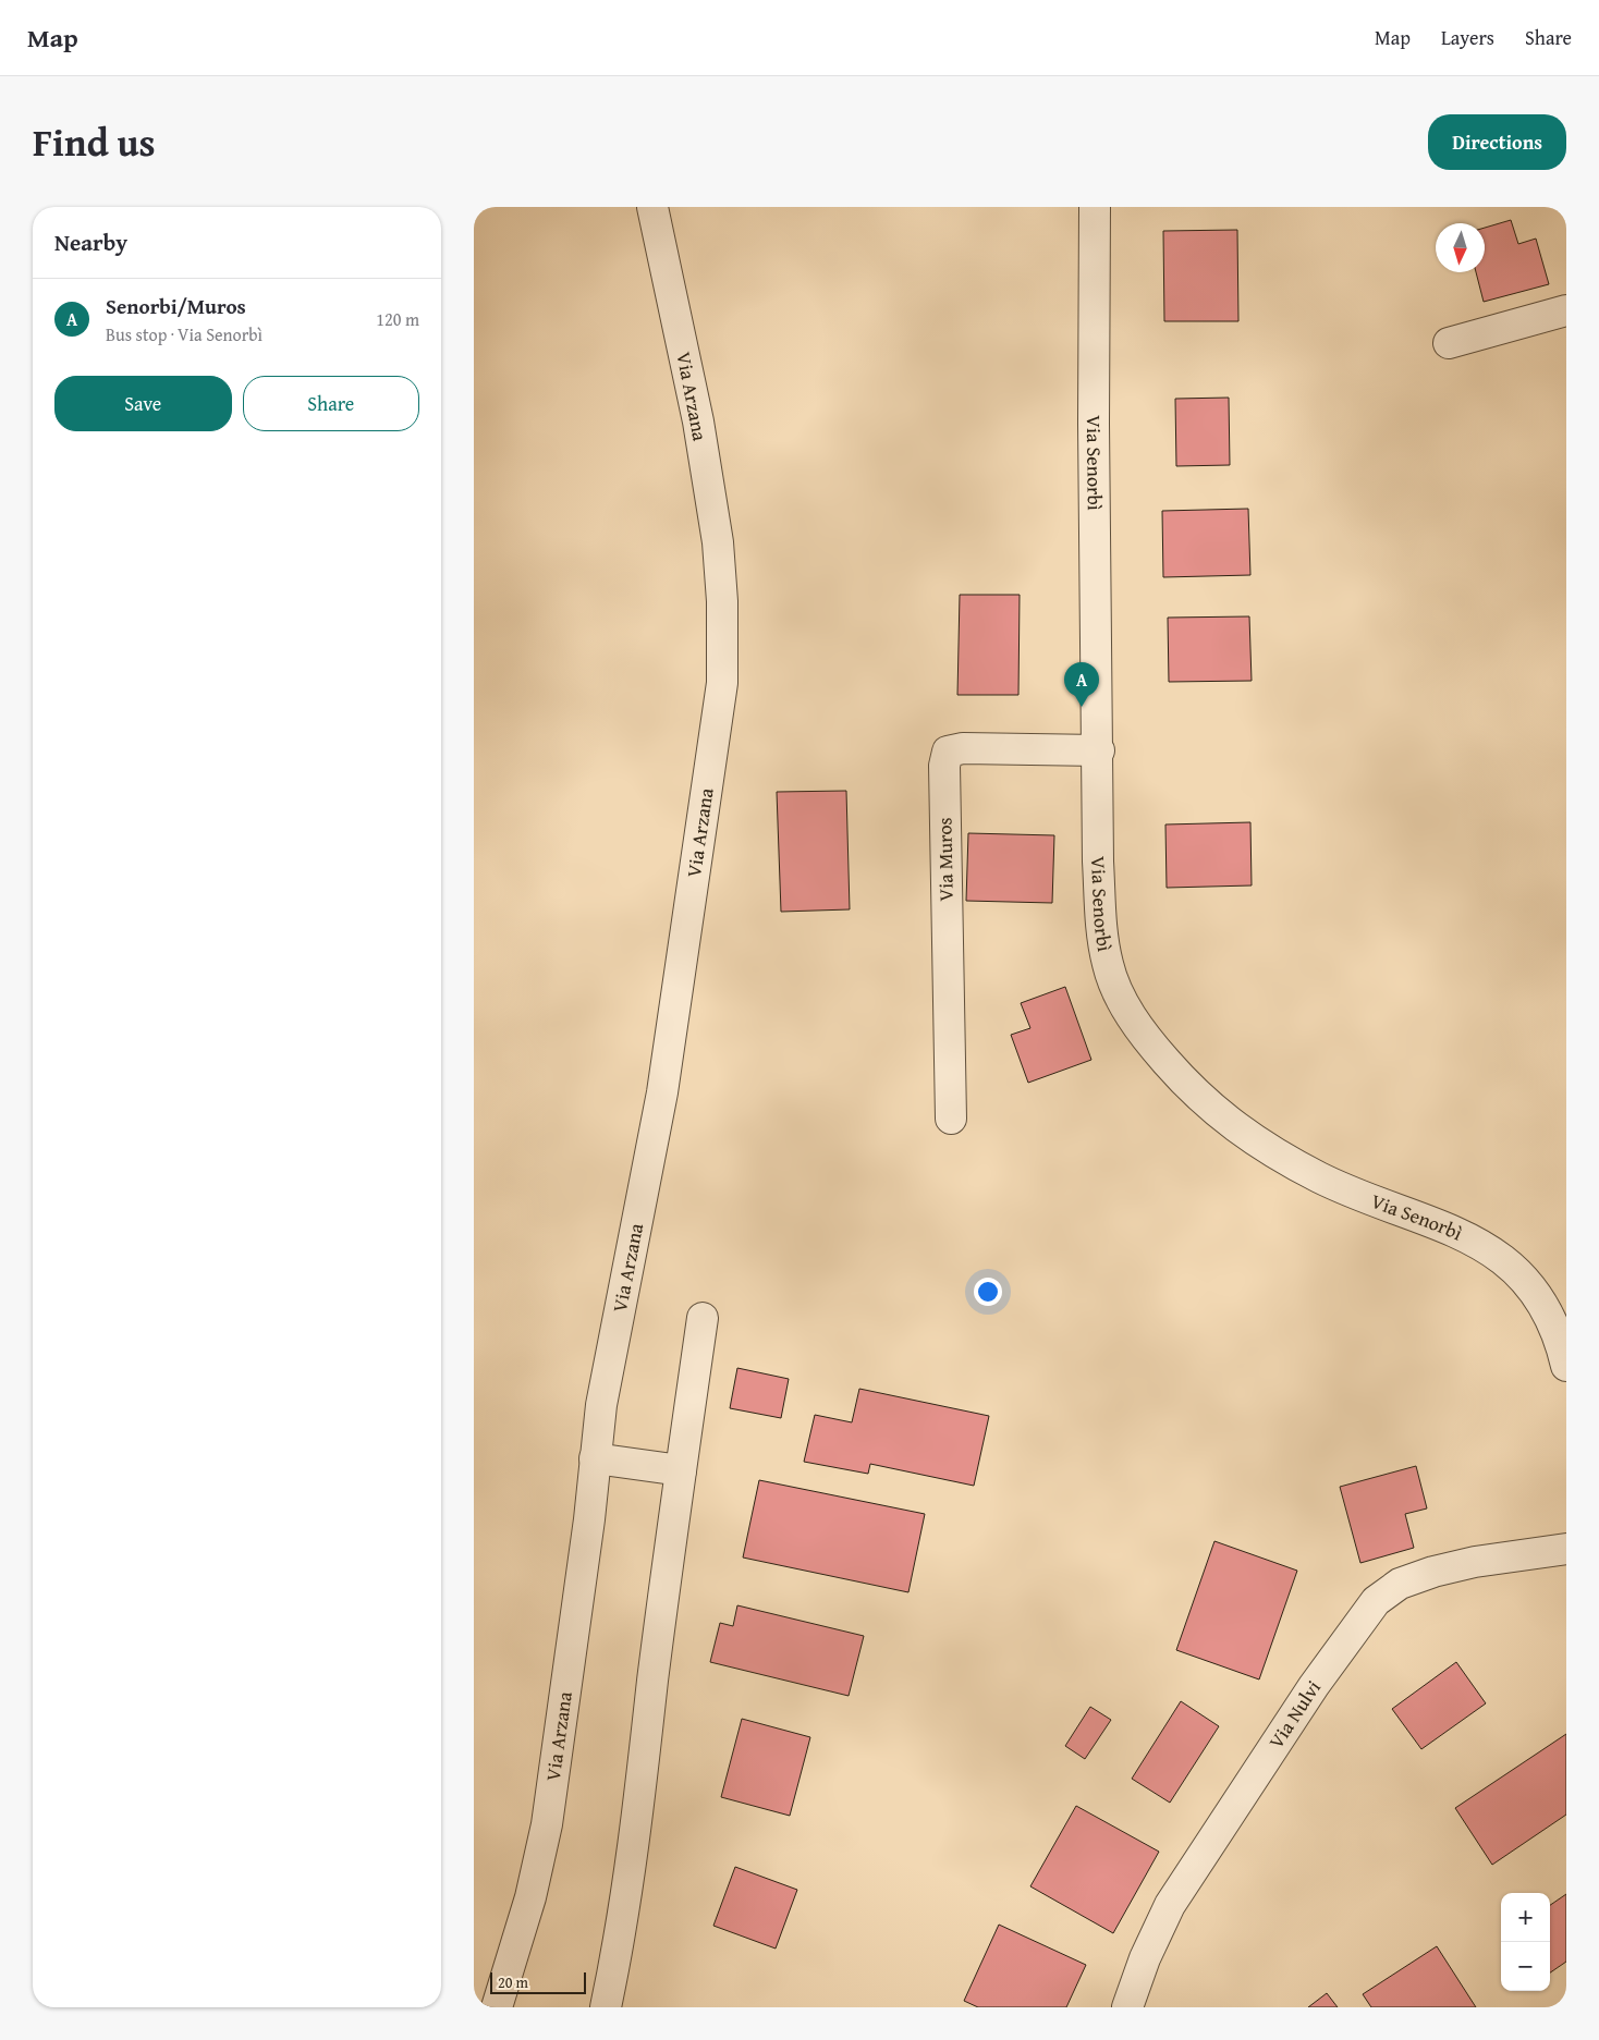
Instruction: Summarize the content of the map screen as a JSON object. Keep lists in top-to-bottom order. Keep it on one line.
{"streets":{"street":["Via Arzana","Via Senorbì","Via Muros","Via Nulvi"]},"crossings":[["Via Senorbì","Via Muros"]],"scale_bar":"20 m","north":"bottom","page":{"header":"Map","nav":["Map","Layers","Share"],"title":"Find us","buttons":["Directions",["Save","Share"]],"heading":"Nearby","list":[{"mark":"A","name":"Senorbi/Muros","note":"Bus stop · Via Senorbì","value":"120 m"}],"pins":"A","map_buttons":["+","−"],"scale":"20 m"}}
